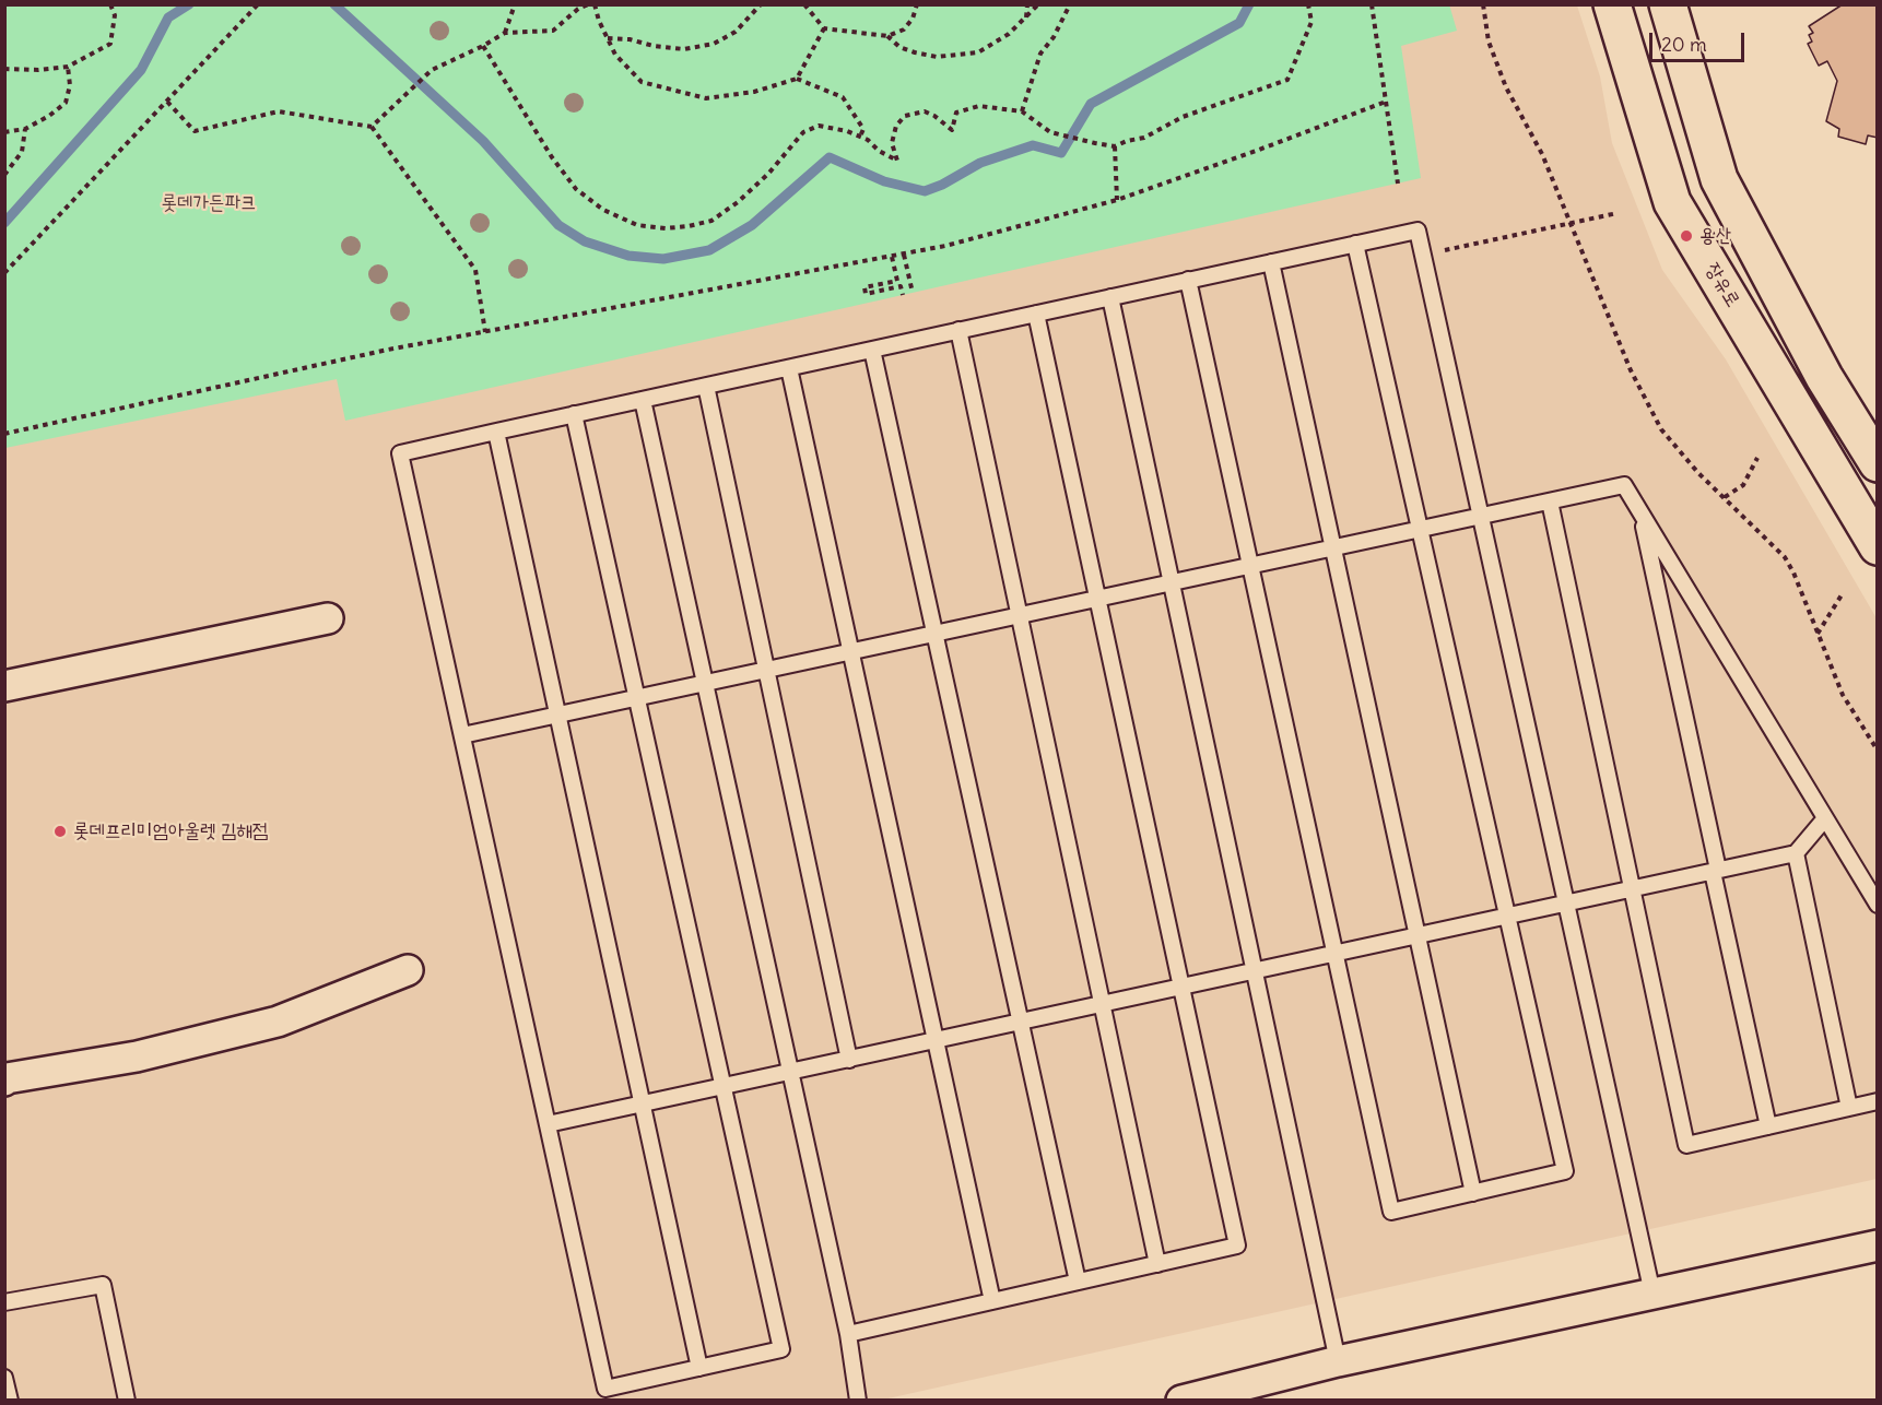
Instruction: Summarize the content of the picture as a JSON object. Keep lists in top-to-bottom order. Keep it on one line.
{"streets":{"main road":["장유로"]},"parks":["롯데가든파크"],"places":["용산","롯데프리미엄아울렛 김해점"],"scale_bar":"20 m"}
